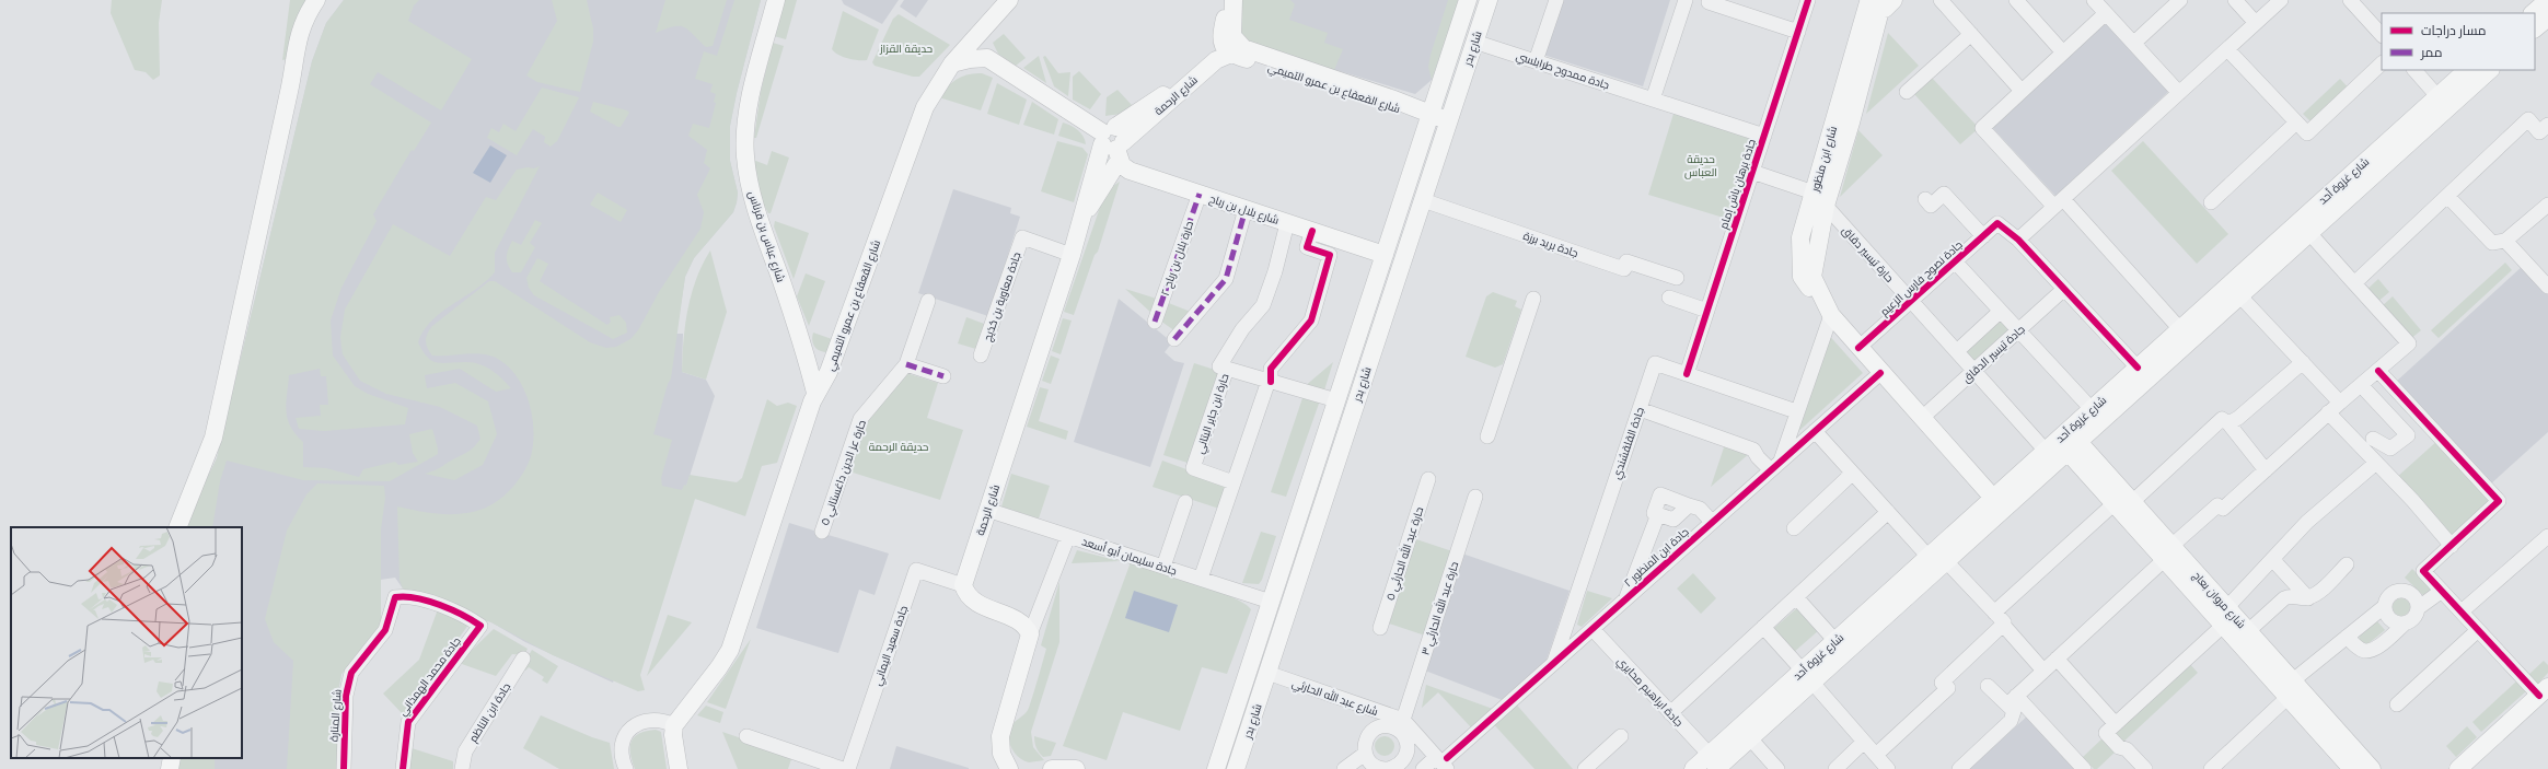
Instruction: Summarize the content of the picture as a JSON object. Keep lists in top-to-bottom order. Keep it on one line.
{"streets":{"main road":["شارع بدر","شارع القعقاع بن عمرو التميمي","شارع الرحمة","شارع ابن منظور","شارع غزوة أحد","شارع بلال بن رباح","شارع عباس بن فرناس","شارع مروان بعاج"],"street":["جادة ممدوح طرابلسي","جادة برهان باش إمام","جادة بريد برزة","حارة تيسير دقاق","حارة بلال بن رباح ٢","جادة نصوح فارس الزعيم","جادة معاوية بن حُدَيج","جادة تيسير الدقاق","حارة ابن جابر البتاني","جادة القلقشندي","حارة عز الدين داغستاني ٥","حارة عبد الله الحارثي ٥","جادة سليمان أبو أسعد","جادة ابن المنظور ٢","حارة عبد الله الحارثي ٣","جادة سعيد اليماني","جادة محمد الهمذاني","جادة ابراهيم محايري","شارع عبد الله الحارثي","جادة ابن الناظم","شارع المنارة"]},"crossings":[["شارع بدر","جادة ممدوح طرابلسي"],["شارع بدر","شارع القعقاع بن عمرو التميمي"],["شارع بدر","شارع بلال بن رباح"],["شارع بدر","جادة بريد برزة"],["شارع بدر","جادة سليمان أبو أسعد"],["شارع بدر","شارع عبد الله الحارثي"],["جادة ممدوح طرابلسي","جادة برهان باش إمام"],["شارع القعقاع بن عمرو التميمي","شارع الرحمة"],["شارع القعقاع بن عمرو التميمي","شارع عباس بن فرناس"],["شارع الرحمة","شارع بلال بن رباح"],["شارع الرحمة","جادة معاوية بن حُدَيج"],["شارع الرحمة","جادة سليمان أبو أسعد"],["شارع الرحمة","جادة سعيد اليماني"],["شارع ابن منظور","شارع غزوة أحد"],["شارع ابن منظور","حارة تيسير دقاق"],["شارع ابن منظور","جادة نصوح فارس الزعيم"],["شارع ابن منظور","جادة تيسير الدقاق"],["شارع ابن منظور","جادة ابن المنظور ٢"],["شارع غزوة أحد","حارة تيسير دقاق"],["شارع غزوة أحد","شارع مروان بعاج"],["شارع غزوة أحد","جادة ابراهيم محايري"],["جادة برهان باش إمام","جادة القلقشندي"],["شارع بلال بن رباح","حارة بلال بن رباح ٢"],["شارع بلال بن رباح","حارة ابن جابر البتاني"],["حارة تيسير دقاق","جادة نصوح فارس الزعيم"],["حارة تيسير دقاق","جادة تيسير الدقاق"],["حارة تيسير دقاق","شارع مروان بعاج"],["جادة القلقشندي","جادة ابن المنظور ٢"],["جادة ابن المنظور ٢","جادة ابراهيم محايري"],["حارة عبد الله الحارثي ٣","شارع عبد الله الحارثي"],["جادة محمد الهمذاني","شارع المنارة"]],"parks":["حديقة القزاز","حديقة العباس","حديقة الرحمة"],"legend":["مسار دراجات","ممر"]}
